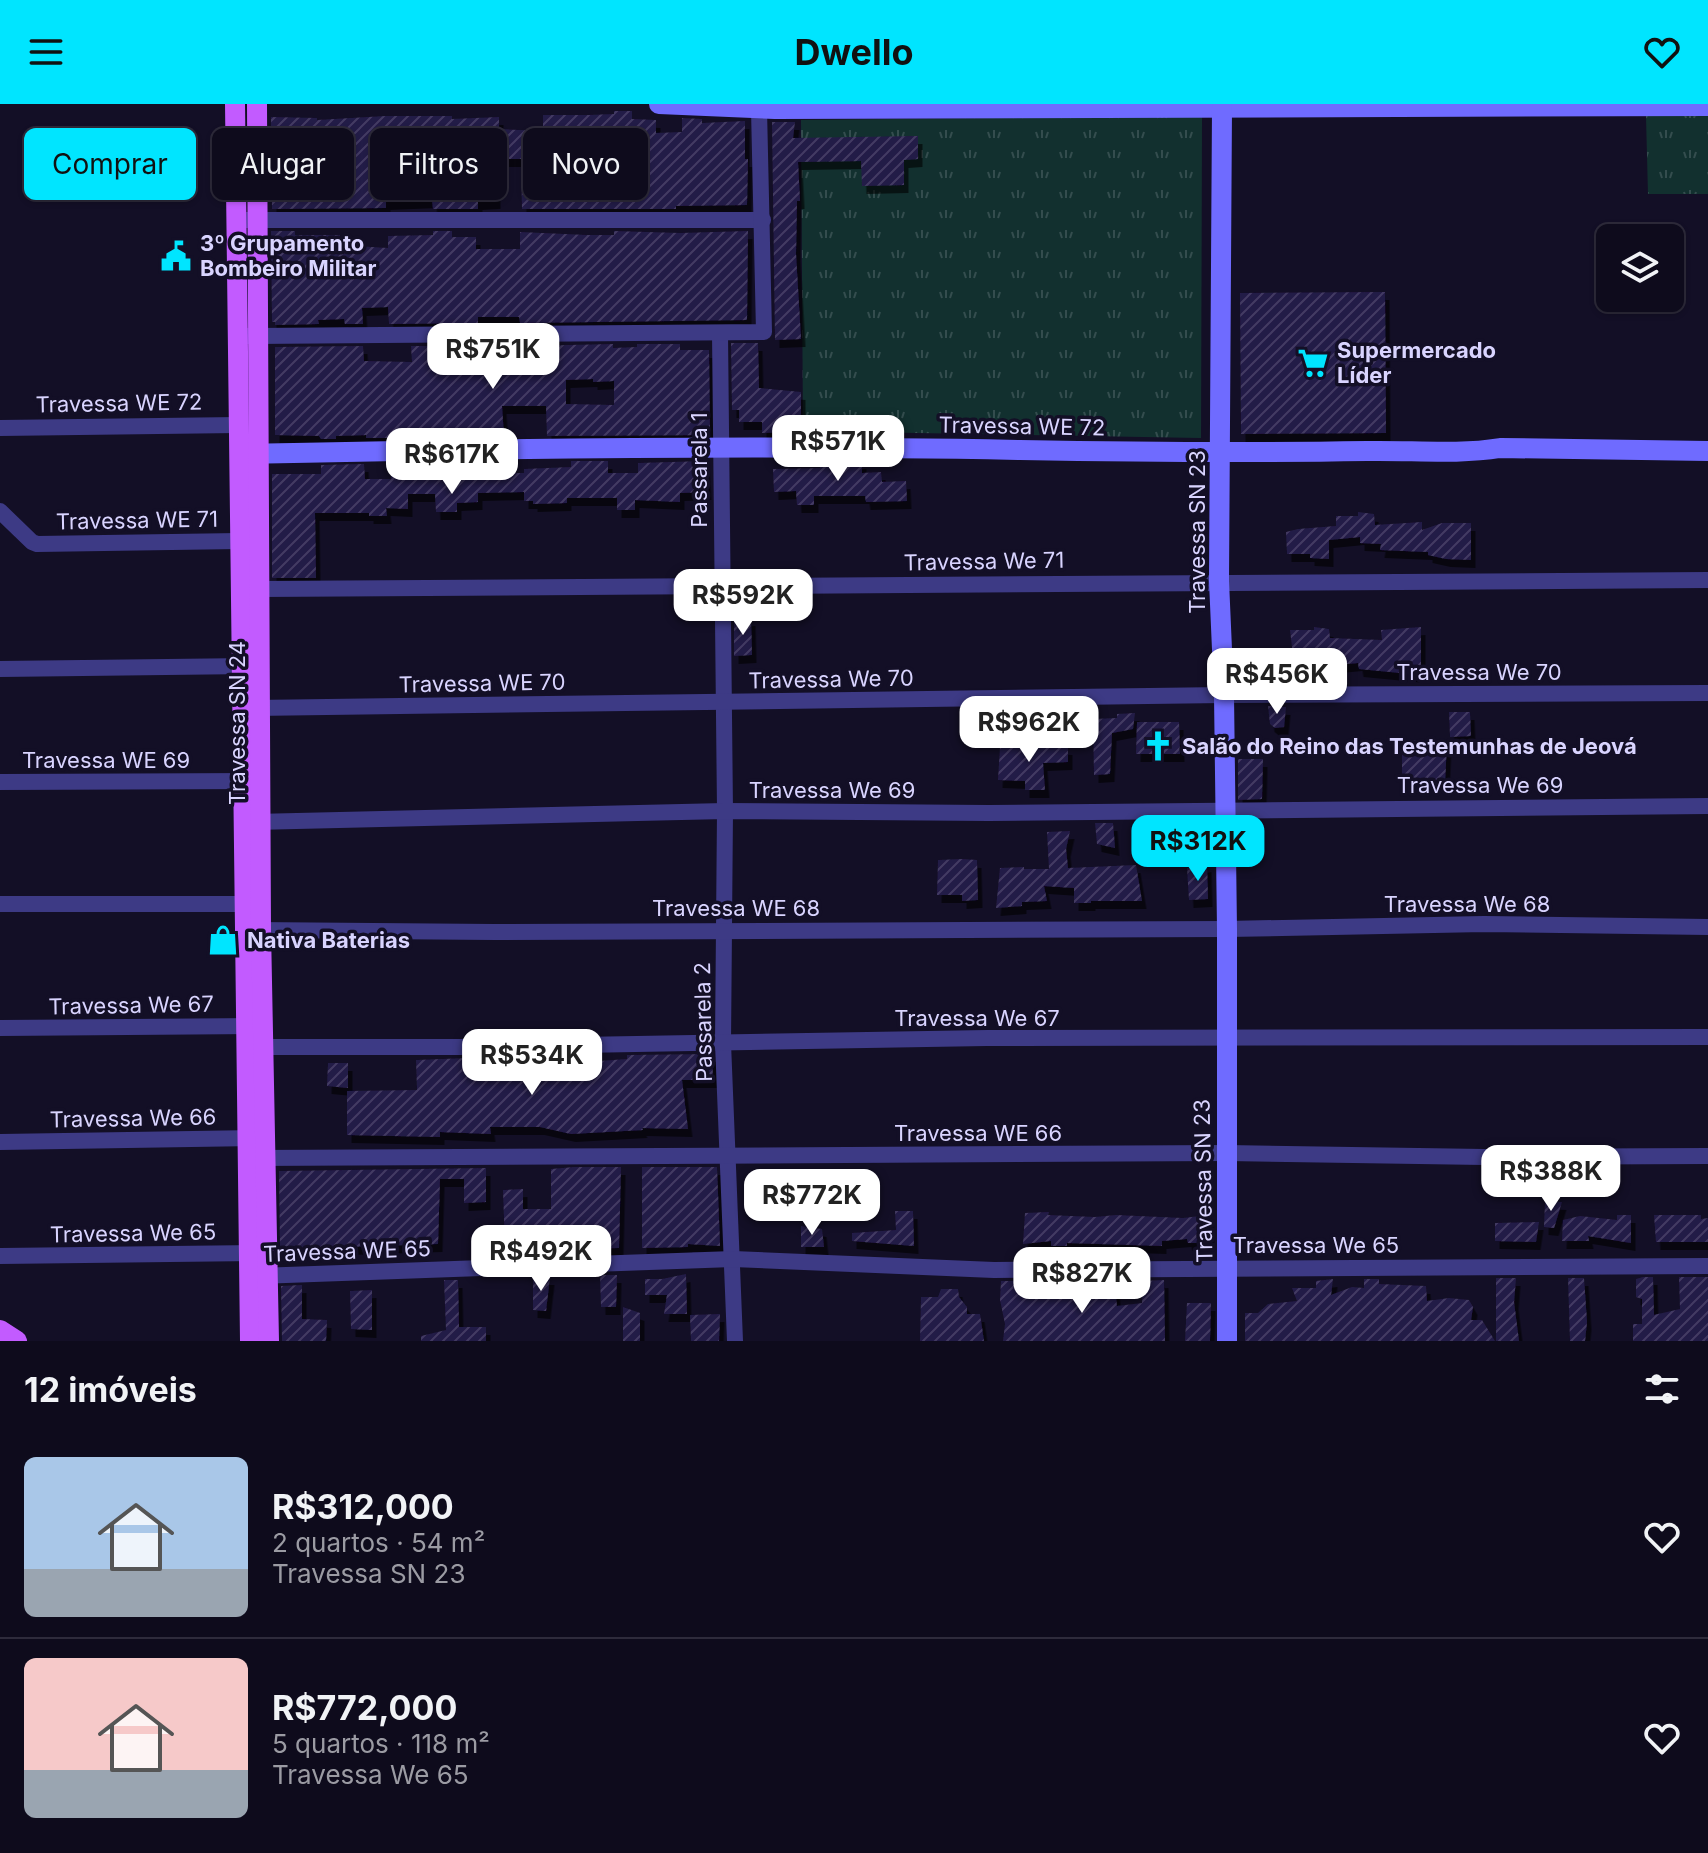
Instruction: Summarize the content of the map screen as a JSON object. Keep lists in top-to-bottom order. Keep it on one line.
{"streets":{"main road":["Travessa WE 72","Travessa SN 23","Travessa SN 24"],"street":["Passarela 1","Travessa WE 71","Travessa We 71","Travessa We 70","Travessa WE 70","Travessa WE 69","Travessa We 69","Travessa We 68","Travessa WE 68","Travessa We 67","Passarela 2","Travessa We 66","Travessa WE 66","Travessa We 65","Travessa WE 65"]},"crossings":[["Travessa WE 72","Passarela 1"],["Travessa WE 72","Travessa SN 23"],["Travessa WE 72","Travessa SN 24"],["Passarela 1","Travessa We 71"],["Passarela 1","Travessa We 70"],["Passarela 1","Travessa WE 70"],["Passarela 1","Passarela 2"],["Travessa WE 71","Travessa SN 24"],["Travessa SN 23","Travessa We 71"],["Travessa SN 23","Travessa We 70"],["Travessa SN 23","Travessa We 69"],["Travessa SN 23","Travessa We 68"],["Travessa SN 23","Travessa WE 68"],["Travessa SN 23","Travessa We 67"],["Travessa SN 23","Travessa WE 66"],["Travessa SN 23","Travessa We 65"],["Travessa We 71","Travessa SN 24"],["Travessa We 70","Travessa WE 70"],["Travessa We 70","Passarela 2"],["Travessa WE 70","Travessa SN 24"],["Travessa WE 70","Passarela 2"],["Travessa SN 24","Travessa WE 69"],["Travessa SN 24","Travessa We 69"],["Travessa SN 24","Travessa WE 68"],["Travessa SN 24","Travessa We 67"],["Travessa SN 24","Travessa We 66"],["Travessa SN 24","Travessa WE 66"],["Travessa SN 24","Travessa We 65"],["Travessa SN 24","Travessa WE 65"],["Travessa We 69","Passarela 2"],["Travessa We 68","Travessa WE 68"],["Travessa WE 68","Passarela 2"],["Travessa We 67","Passarela 2"],["Passarela 2","Travessa WE 66"],["Passarela 2","Travessa We 65"],["Passarela 2","Travessa WE 65"],["Travessa We 66","Travessa WE 66"],["Travessa We 65","Travessa WE 65"]],"places":{"public building":["3º Grupamento Bombeiro Militar"],"supermarket":["Supermercado Líder"],"church":["Salão do Reino das Testemunhas de Jeová"],"shop":["Nativa Baterias"]},"page":{"header":"Dwello","chip":["Comprar","Alugar","Filtros","Novo"],"price":["R$751K","R$571K","R$617K","R$592K","R$456K","R$962K","R$312K","R$534K","R$388K","R$772K","R$492K","R$827K"],"heading":"12 imóveis","list":[{"name":"R$312,000","note":"2 quartos · 54 m² · Travessa SN 23"},{"name":"R$772,000","note":"5 quartos · 118 m² · Travessa We 65"}]}}
